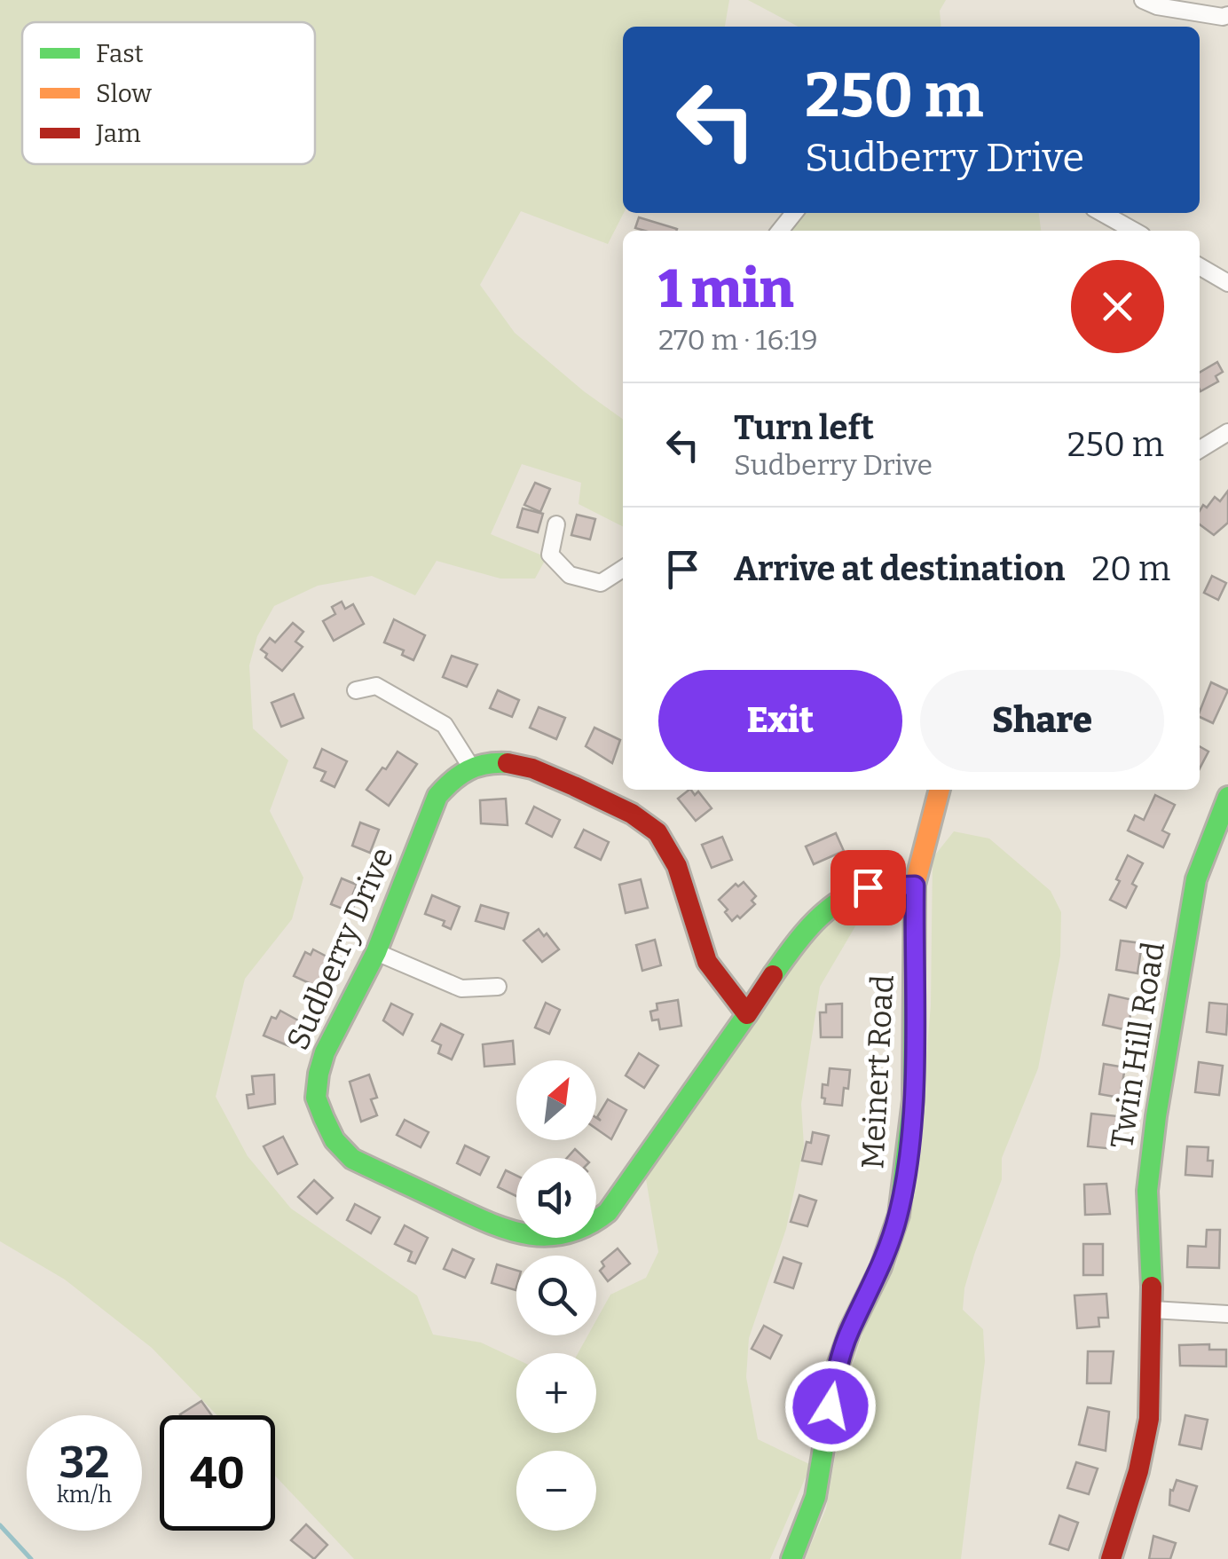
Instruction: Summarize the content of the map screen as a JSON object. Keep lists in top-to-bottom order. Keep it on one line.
{"streets":{"street":["Sudberry Drive","Twin Hill Road","Meinert Road"]},"crossings":[["Sudberry Drive","Meinert Road"]],"legend":["Fast","Slow","Jam"],"north":"top right","page":{"turn":["250 m","Sudberry Drive"],"heading":["1 min","270 m · 16:19"],"list":[{"name":"Turn left","note":"Sudberry Drive","value":"250 m"},{"name":"Arrive at destination","value":"20 m"}],"buttons":["Exit","Share"],"map_buttons":["+","−"],"speed":"32 km/h","limit":"40"}}
